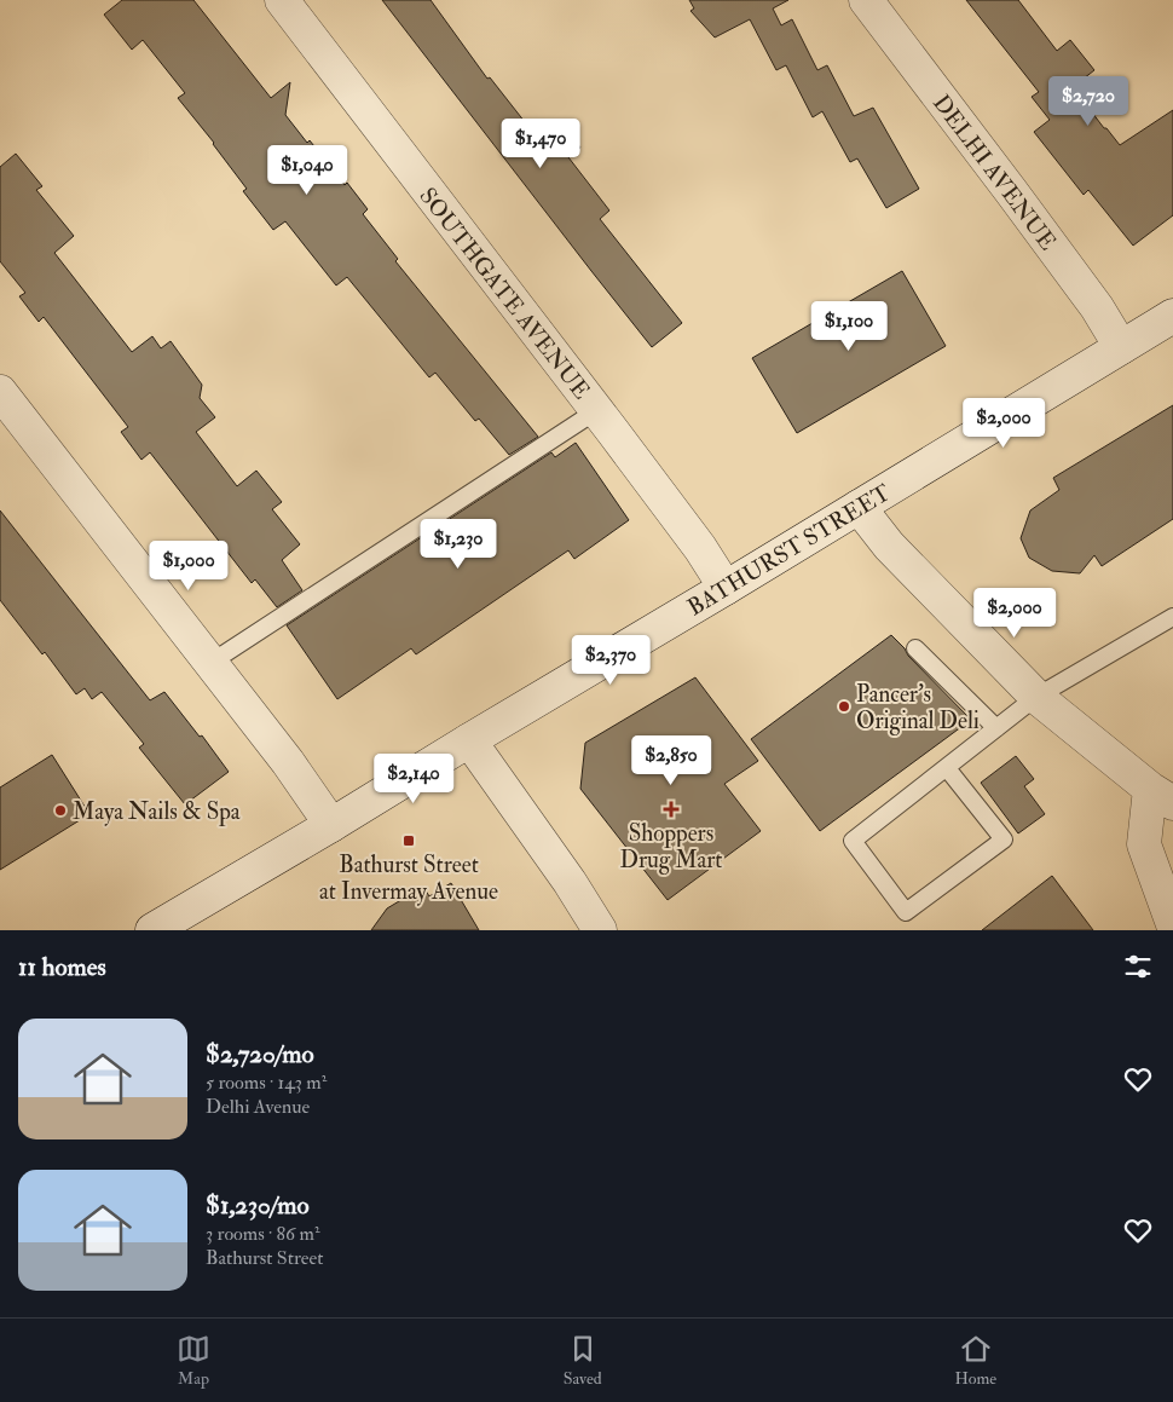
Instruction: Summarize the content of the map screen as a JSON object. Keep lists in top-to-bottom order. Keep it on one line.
{"streets":{"street":["DELHI AVENUE","SOUTHGATE AVENUE","BATHURST STREET"]},"crossings":[["DELHI AVENUE","BATHURST STREET"],["SOUTHGATE AVENUE","BATHURST STREET"]],"places":{"other":["Pancer's Original Deli","Maya Nails & Spa"],"health":["Shoppers Drug Mart"],"transit":["Bathurst Street at Invermay Avenue"]},"page":{"price":["$2,720","$1,470","$1,040","$1,100","$2,000","$1,230","$1,000","$2,000","$2,370","$2,850","$2,140"],"heading":"11 homes","list":[{"name":"$2,720/mo","note":"5 rooms · 143 m² · Delhi Avenue"},{"name":"$1,230/mo","note":"3 rooms · 86 m² · Bathurst Street"}],"tabs":["Map","Saved","Home"]}}
